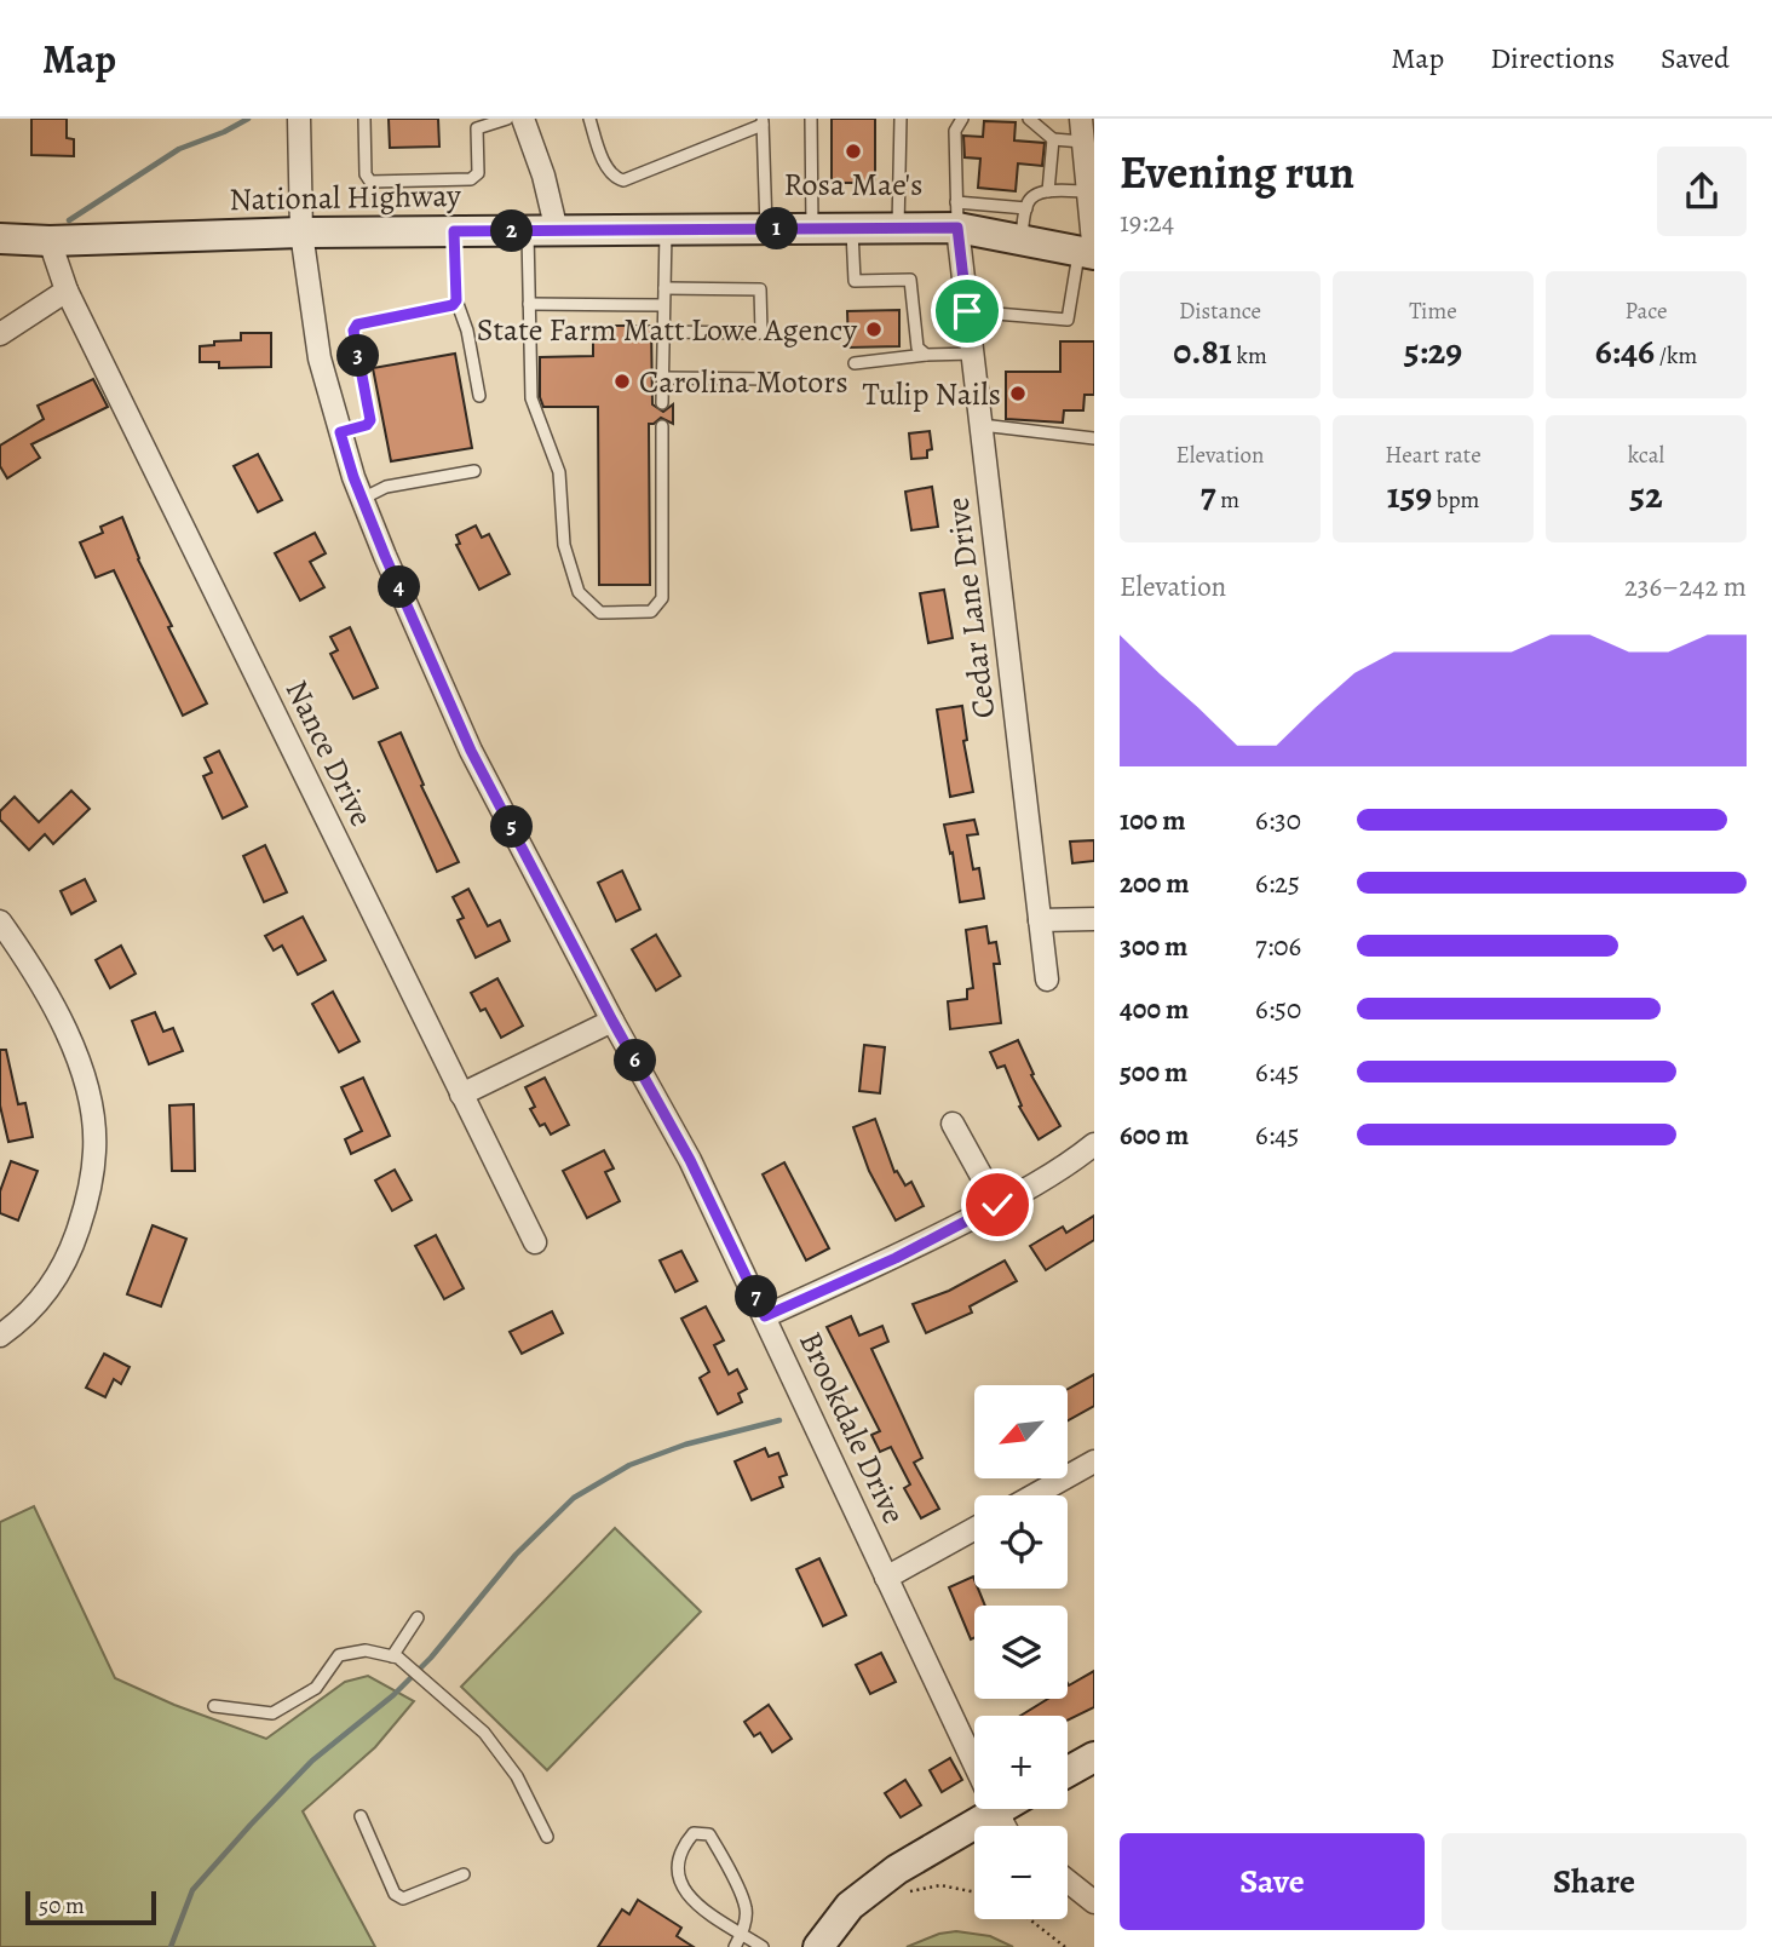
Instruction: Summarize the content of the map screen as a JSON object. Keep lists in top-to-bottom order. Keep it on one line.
{"streets":{"main road":["National Highway"],"street":["Cedar Lane Drive","Nance Drive","Brookdale Drive"]},"crossings":[["National Highway","Cedar Lane Drive"],["National Highway","Nance Drive"],["National Highway","Brookdale Drive"]],"places":["Rosa Mae's","State Farm Matt Lowe Agency","Carolina Motors","Tulip Nails"],"scale_bar":"50 m","north":"bottom left","page":{"header":"Map","nav":["Map","Directions","Saved"],"heading":["Evening run","19:24"],"pins":["1","2","3","4","5","6","7"],"stats":[["Distance","0.81 km"],["Time","5:29"],["Pace","6:46 /km"],["Elevation","7 m"],["Heart rate","159 bpm"],["kcal","52"]],"chart":["Elevation","236–242 m"],"list":[{"name":"100 m","note":"6:30"},{"name":"200 m","note":"6:25"},{"name":"300 m","note":"7:06"},{"name":"400 m","note":"6:50"},{"name":"500 m","note":"6:45"},{"name":"600 m","note":"6:45"}],"map_buttons":["+","−"],"buttons":["Save","Share"],"scale":"50 m"}}
